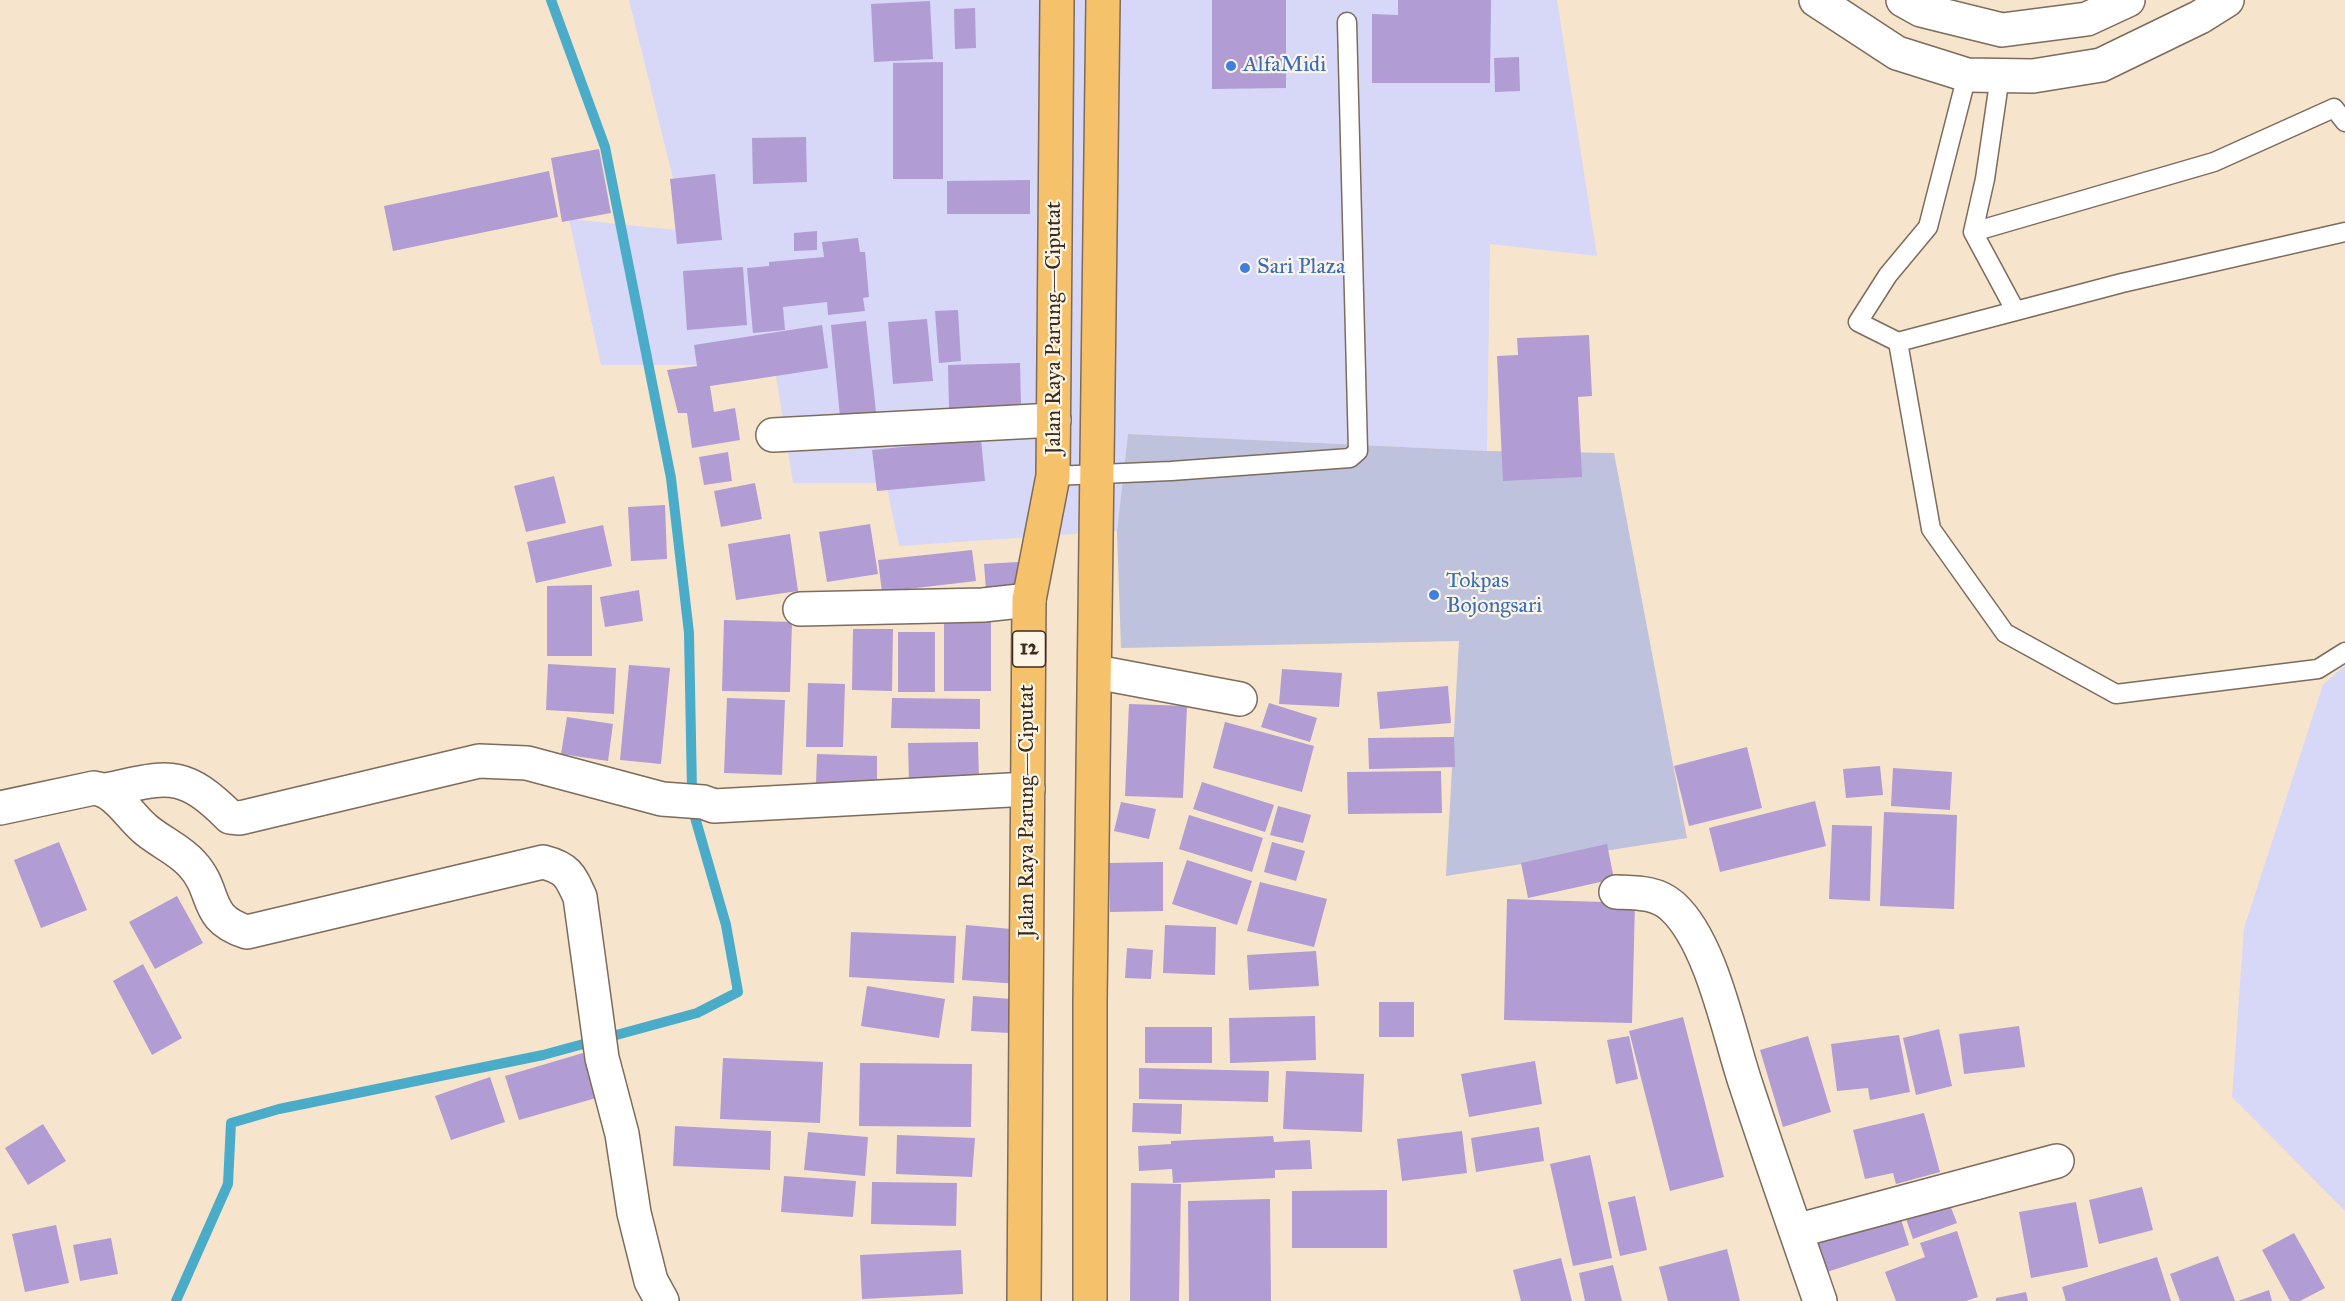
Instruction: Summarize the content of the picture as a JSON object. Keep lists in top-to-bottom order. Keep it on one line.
{"streets":{"highway":["Jalan Raya Parung—Ciputat","12"]},"places":["AlfaMidi","Sari Plaza","Tokpas Bojongsari"]}
